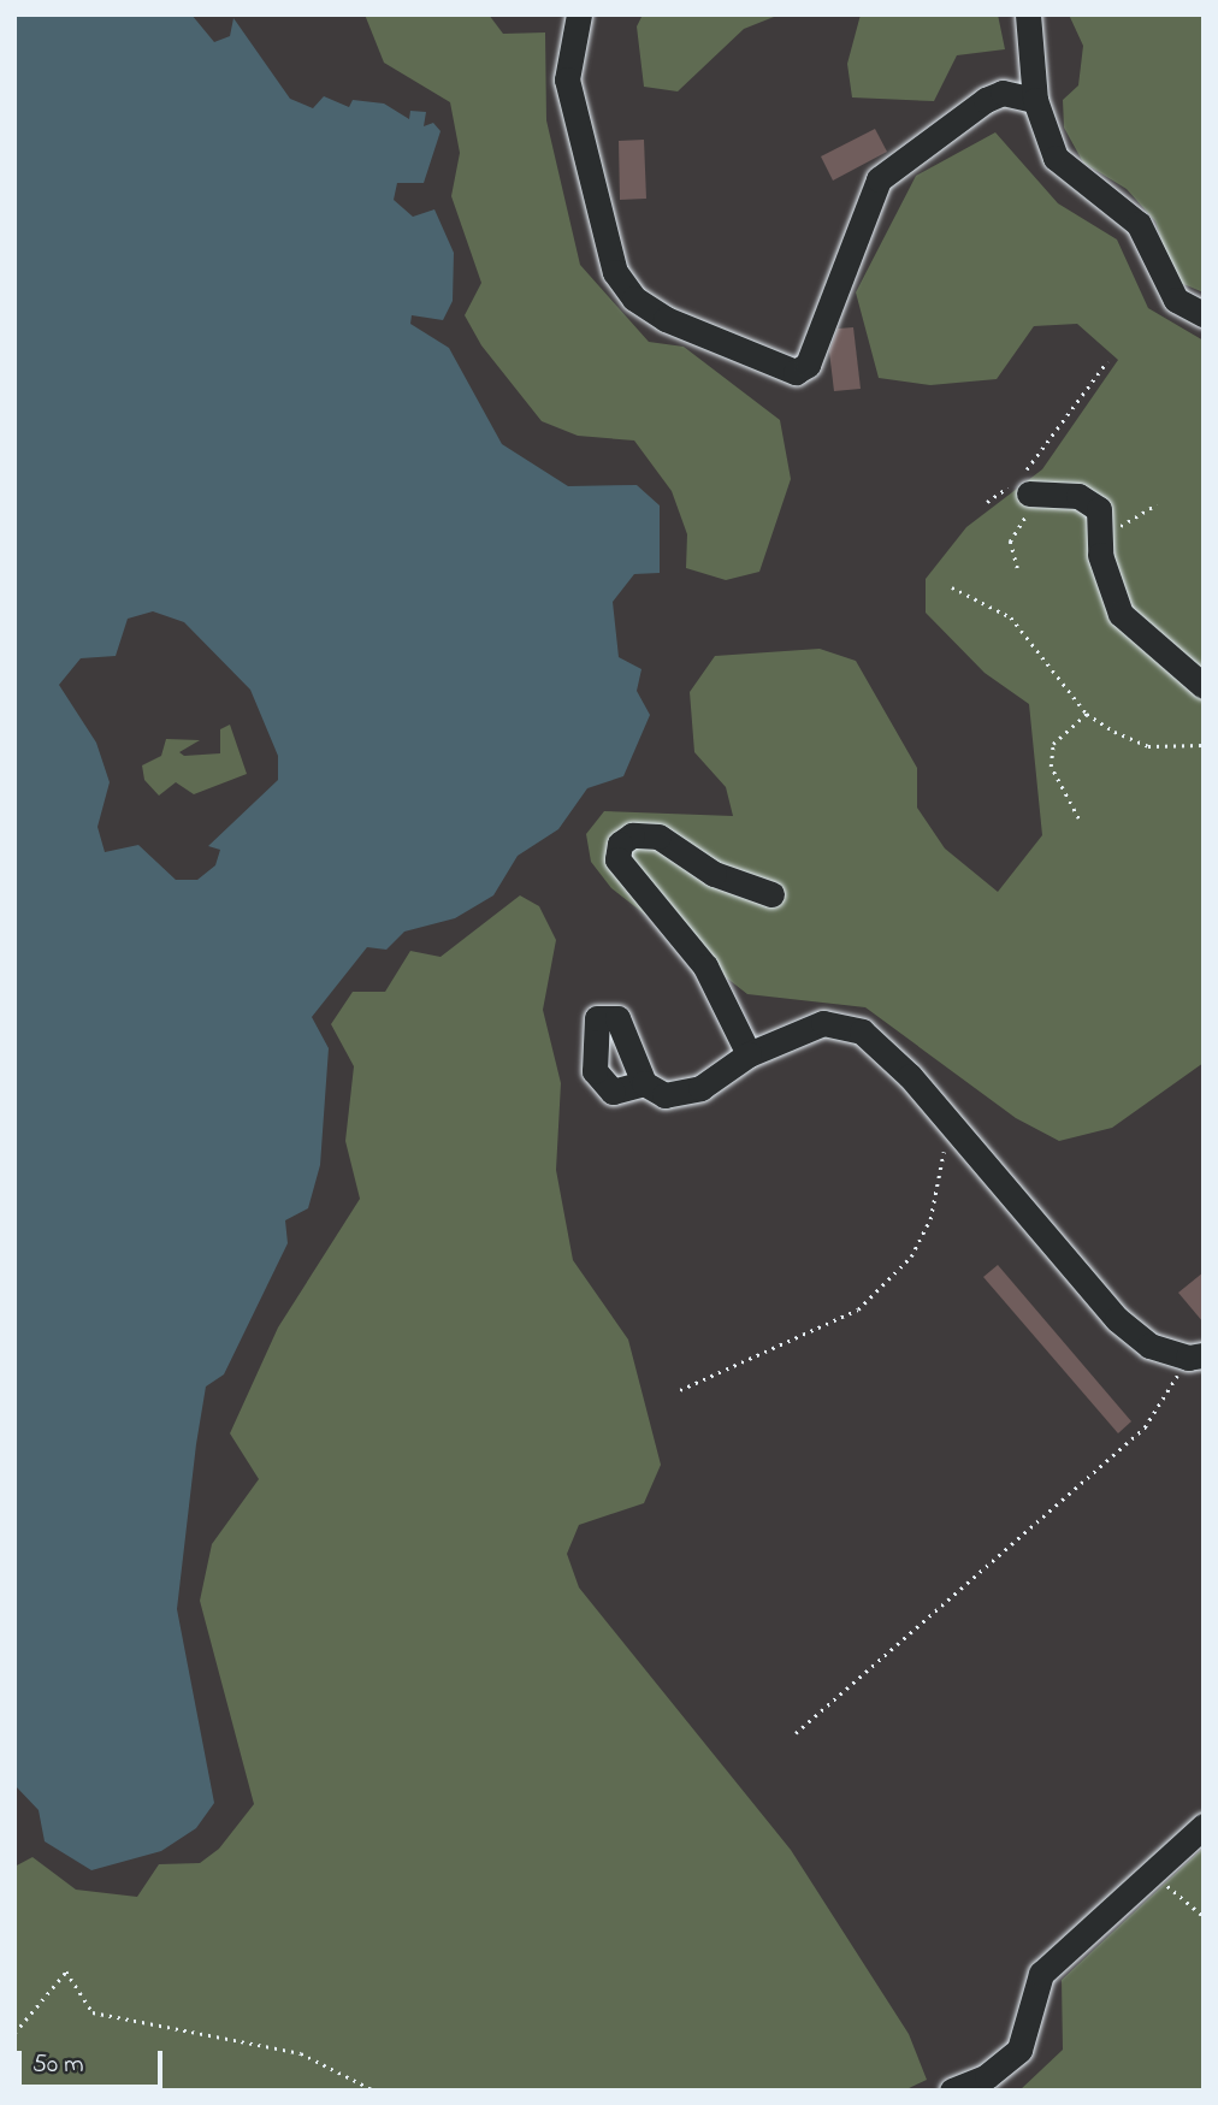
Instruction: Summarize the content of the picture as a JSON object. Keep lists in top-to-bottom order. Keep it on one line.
{"scale_bar":"50 m"}
